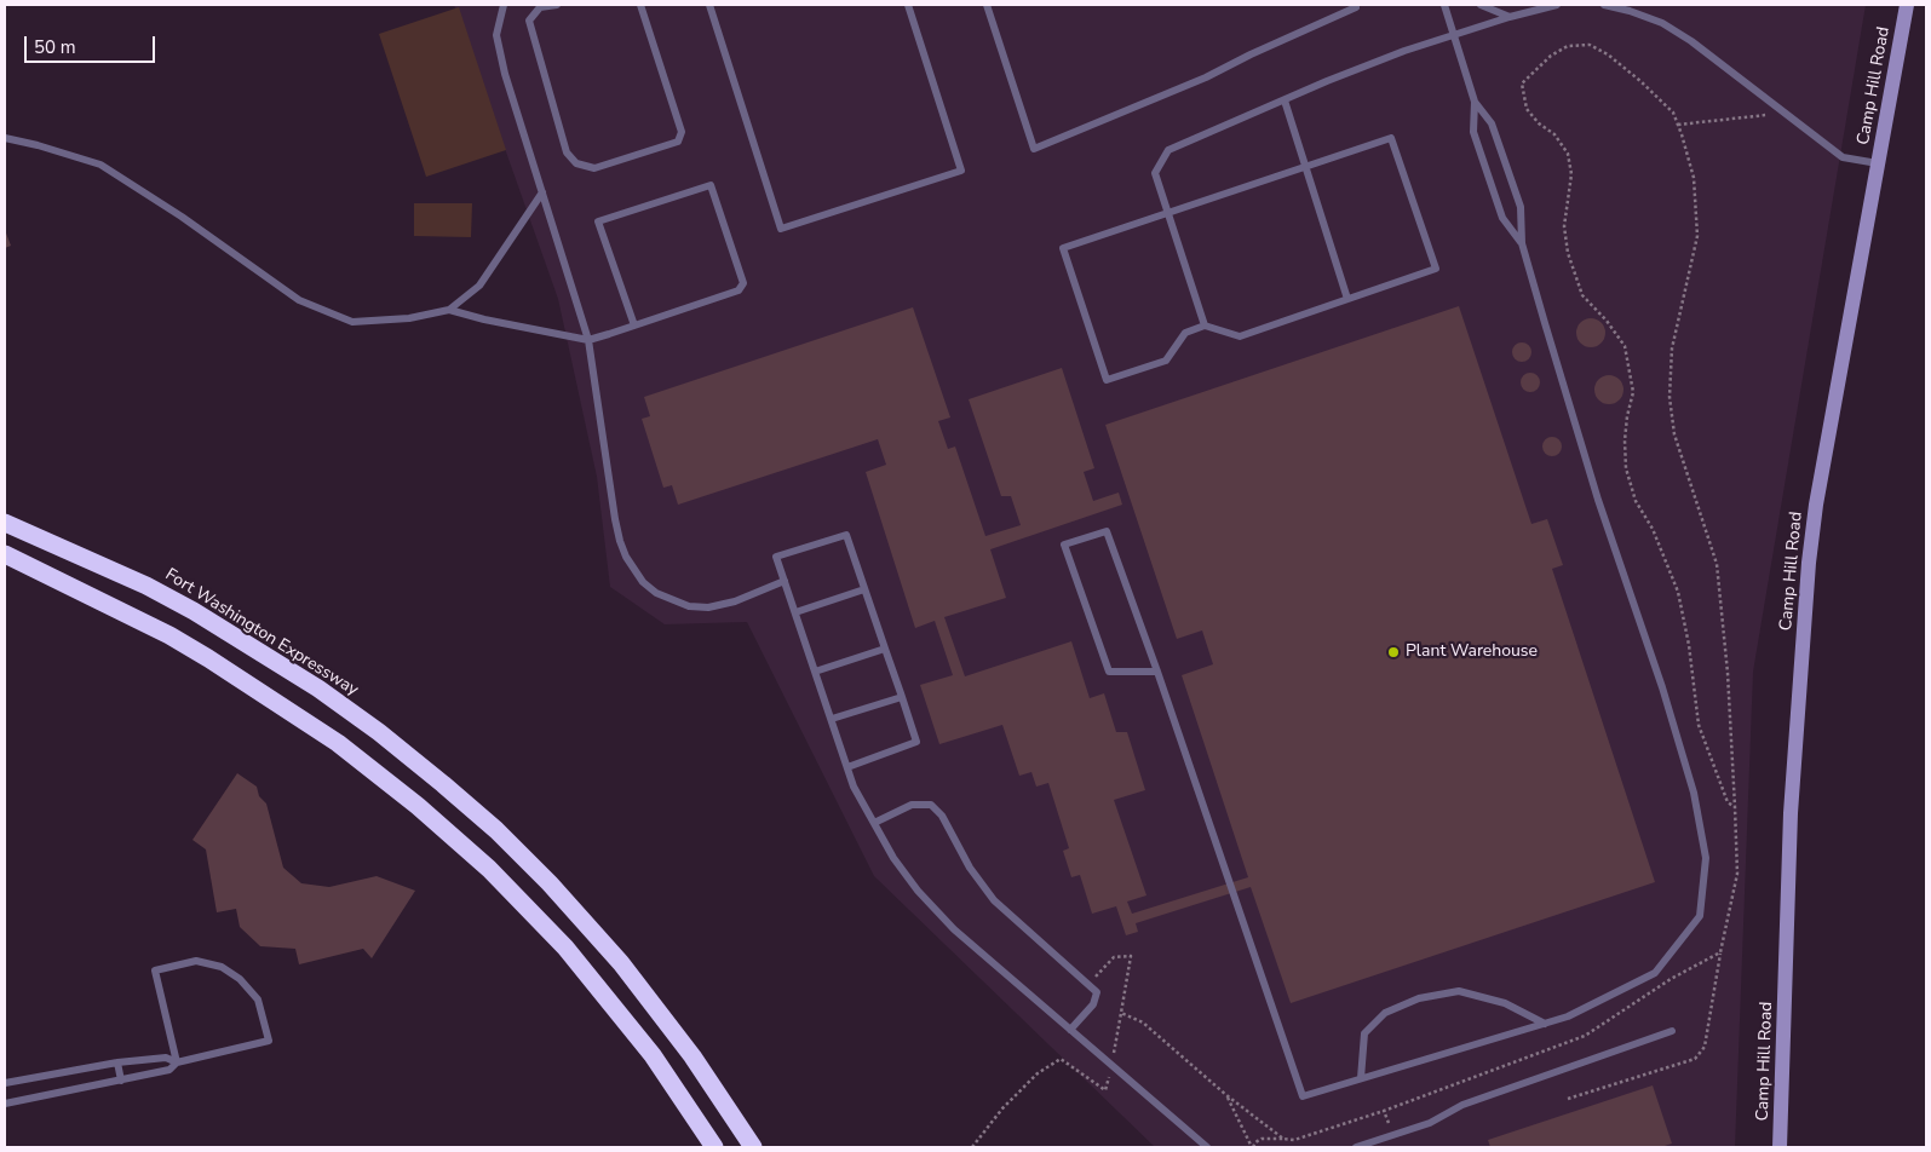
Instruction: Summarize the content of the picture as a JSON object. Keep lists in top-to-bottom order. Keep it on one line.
{"streets":{"highway":["Fort Washington Expressway"],"street":["Camp Hill Road"]},"places":["Plant Warehouse"],"scale_bar":"50 m"}
